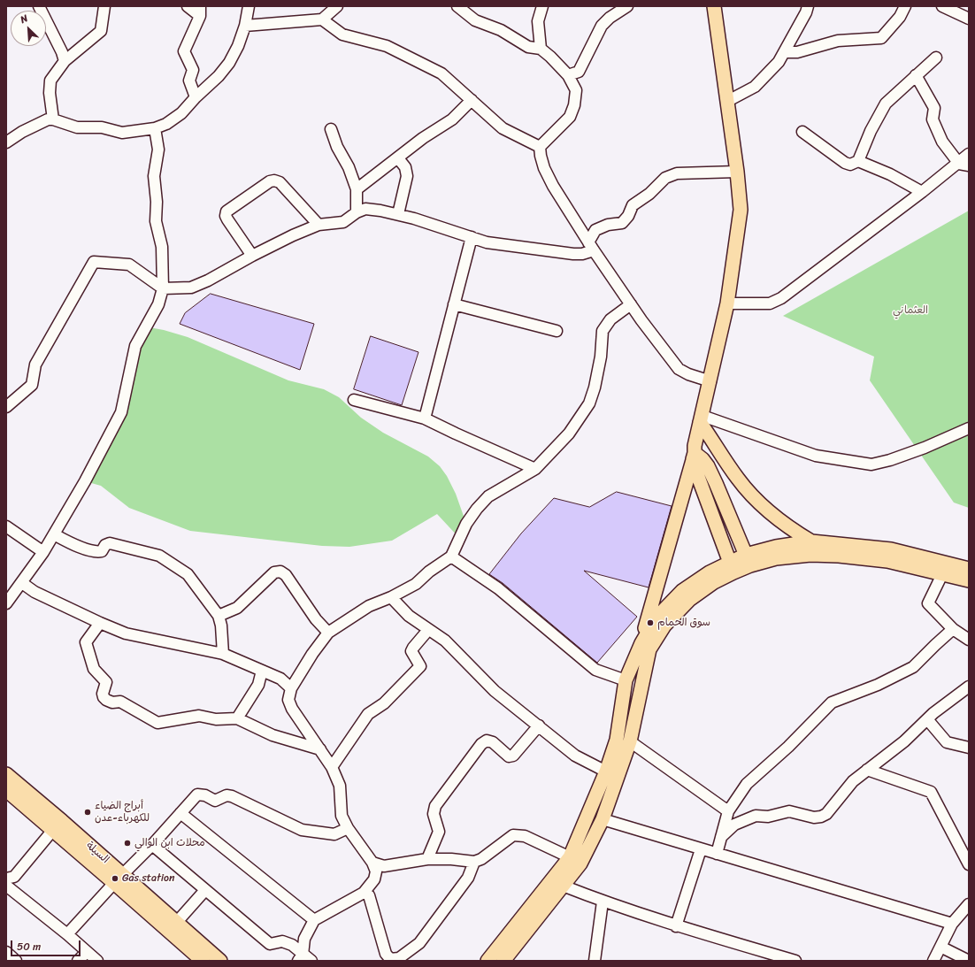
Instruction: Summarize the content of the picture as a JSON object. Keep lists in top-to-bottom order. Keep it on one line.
{"streets":{"main road":["السيلة"]},"parks":["العثماني"],"places":["سوق الحمام","أبراج الضياء للكهرباء-عدن","محلات ابن الوالي","Gas station"],"scale_bar":"50 m","north":"top left"}
